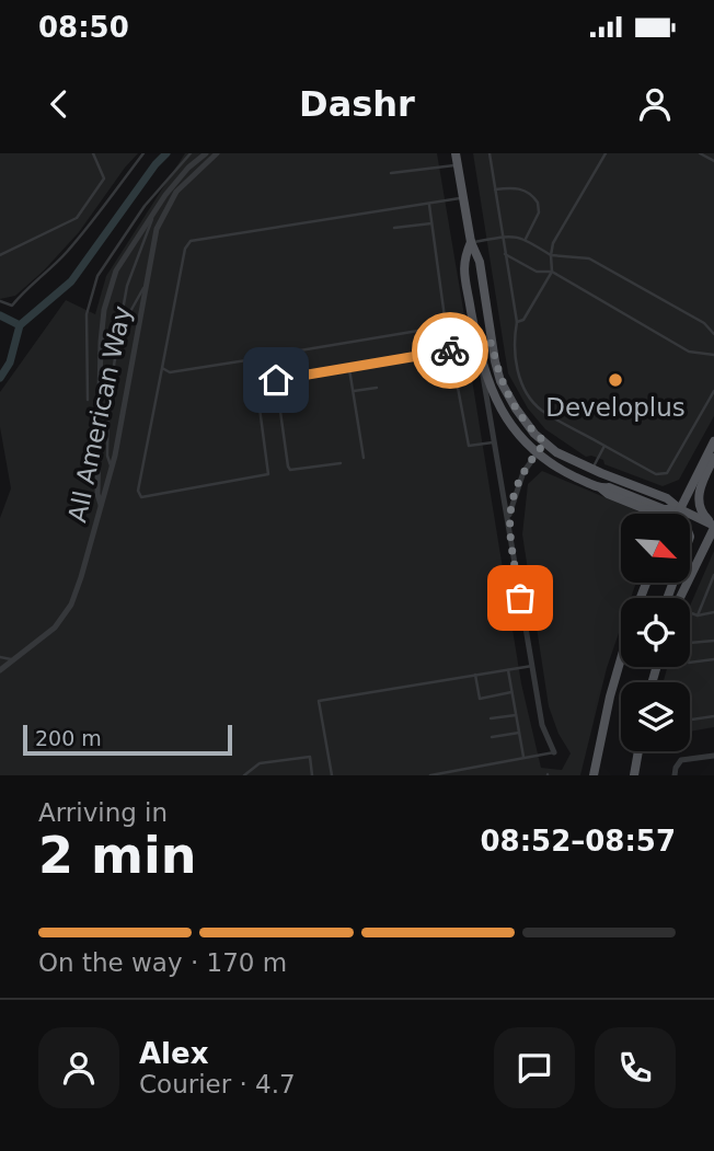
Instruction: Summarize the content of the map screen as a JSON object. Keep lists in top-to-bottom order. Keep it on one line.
{"streets":{"street":["All American Way"]},"places":["Developlus"],"scale_bar":"200 m","north":"bottom right","page":{"status":"08:50","header":"Dashr","scale":"200 m","heading":["2 min","Arriving in","08:52–08:57"],"panel":["Alex","Courier · 4.7"],"bar":"On the way · 170 m"}}
